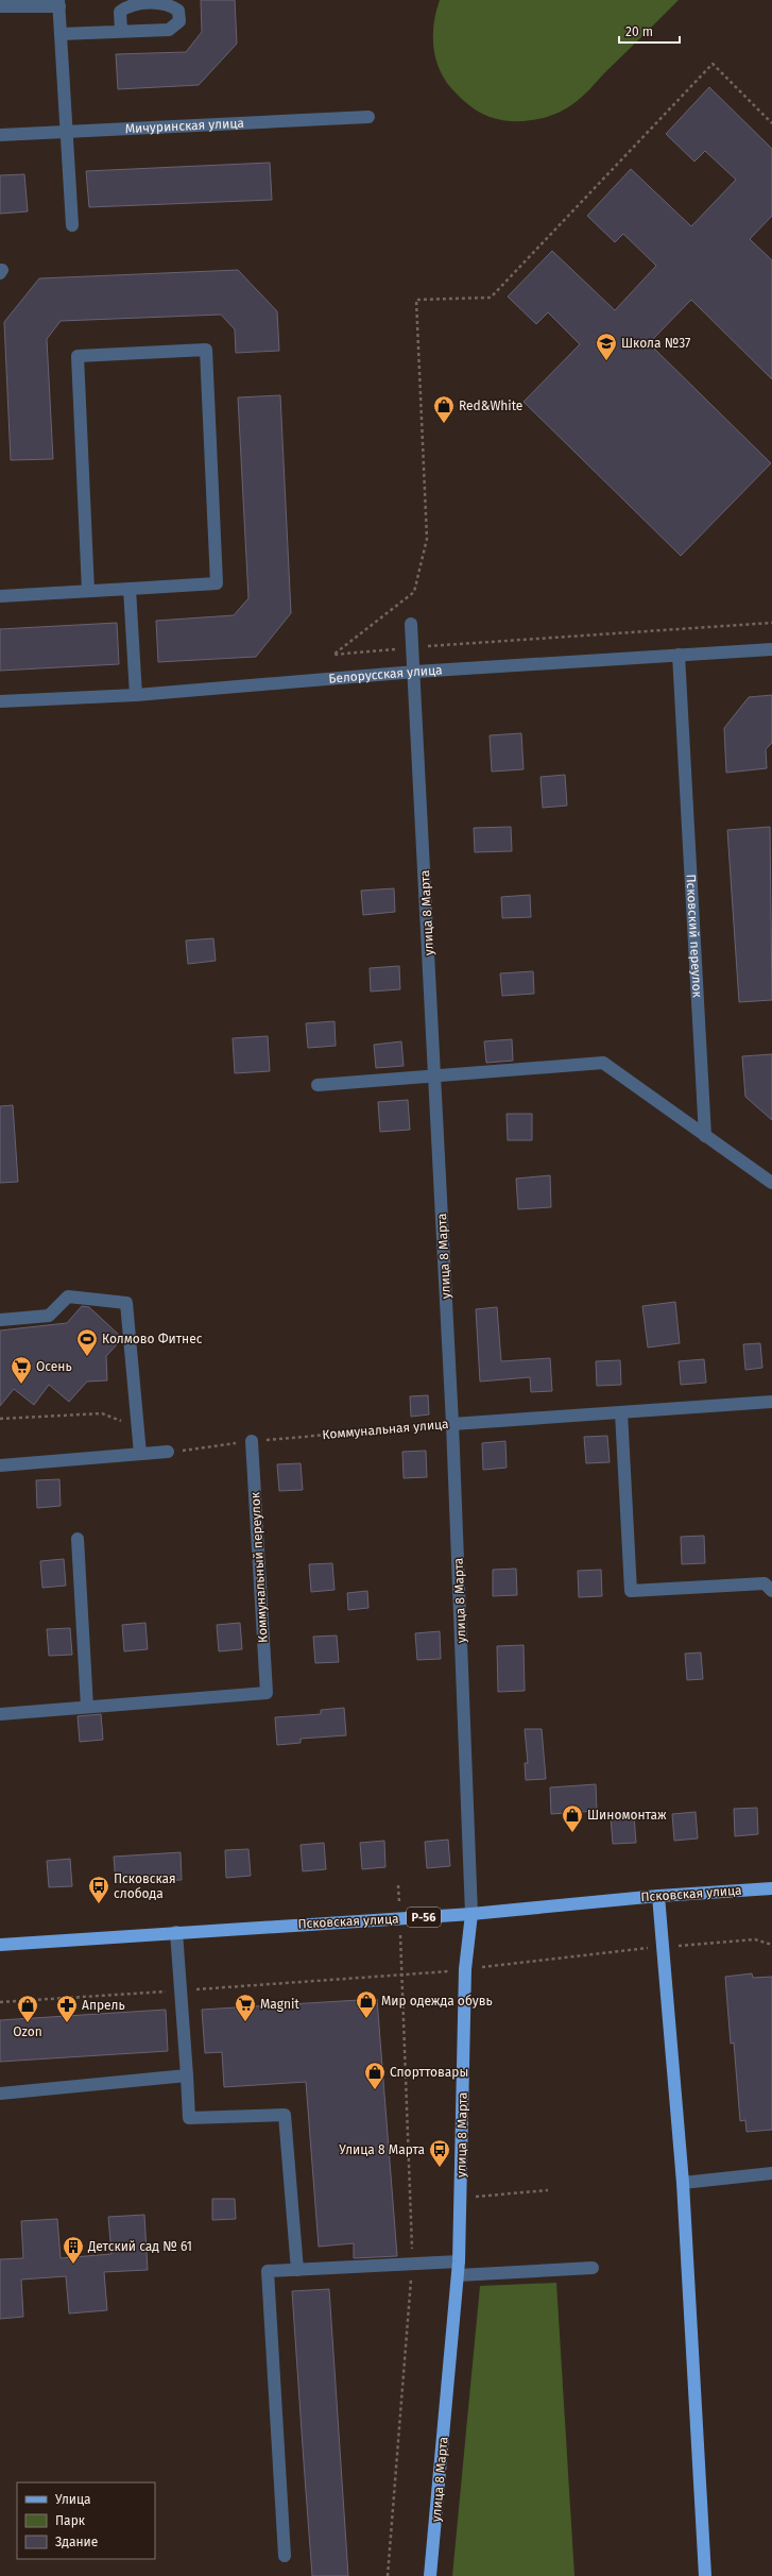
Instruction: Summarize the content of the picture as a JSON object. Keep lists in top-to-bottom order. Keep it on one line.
{"streets":{"main road":["улица 8 Марта","Псковская улица","Р-56"],"street":["Мичуринская улица","Белорусская улица","Псковский переулок","Коммунальная улица","Коммунальный переулок"]},"crossings":[["Белорусская улица","улица 8 Марта"],["Белорусская улица","Псковский переулок"],["улица 8 Марта","Коммунальная улица"],["улица 8 Марта","Псковская улица"],["Коммунальная улица","Коммунальный переулок"]],"places":{"school or university":["Школа №37"],"shop":["Red&White","Шиномонтаж","Мир одежда обувь","Ozon","Спорттовары"],"sports":["Колмово Фитнес"],"supermarket":["Осень","Magnit"],"bus stop":["Псковская слобода","Улица 8 Марта"],"pharmacy":["Апрель"],"building":["Детский сад № 61"]},"legend":["Улица","Парк","Здание"],"scale_bar":"20 m"}
